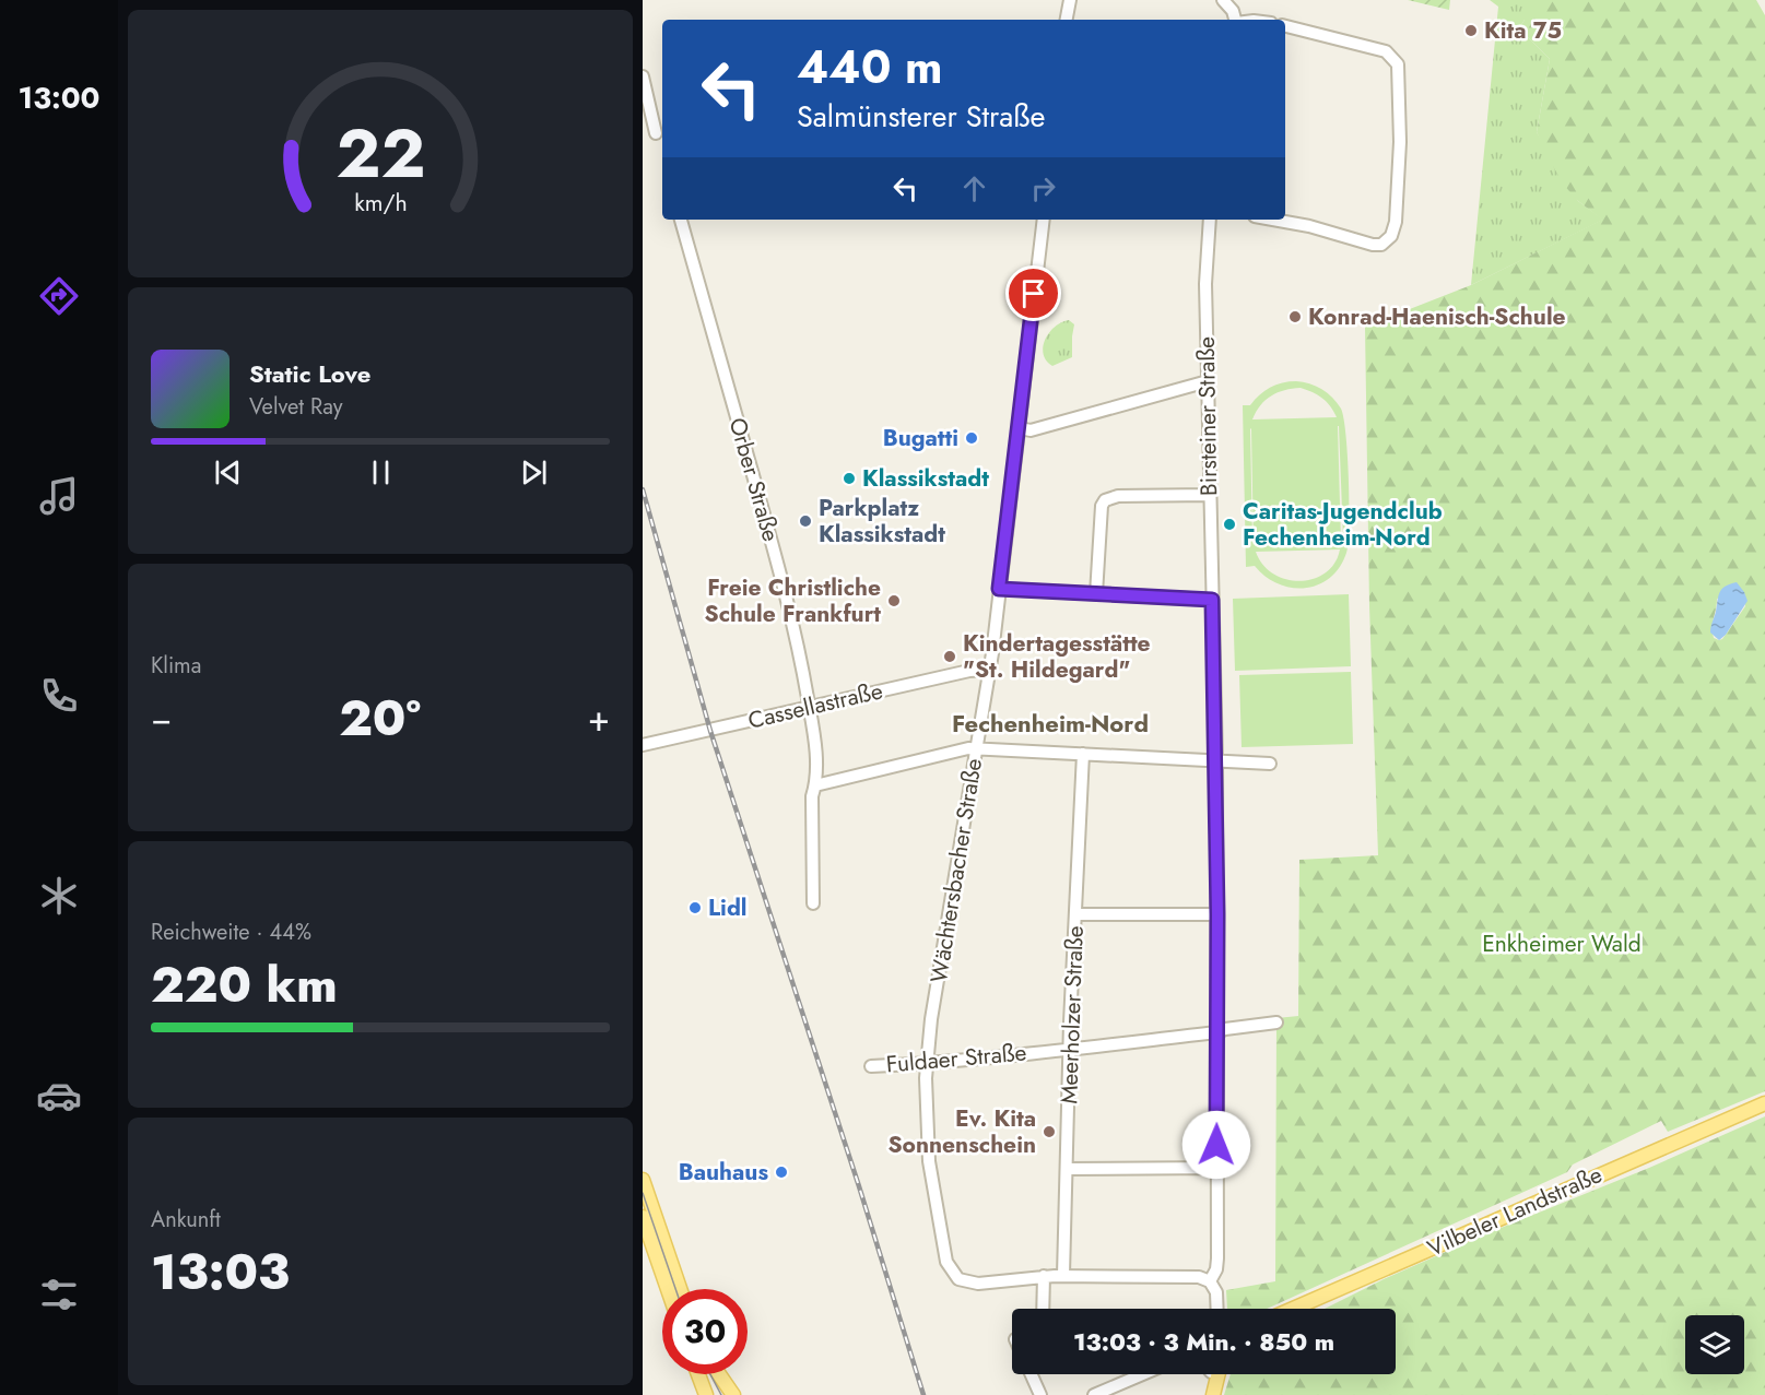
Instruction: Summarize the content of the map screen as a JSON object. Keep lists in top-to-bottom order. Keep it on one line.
{"streets":{"main road":["Vilbeler Landstraße"],"street":["Birsteiner Straße","Orber Straße","Cassellastraße","Wächtersbacher Straße","Meerholzer Straße","Fuldaer Straße"]},"crossings":[["Birsteiner Straße","Fuldaer Straße"],["Orber Straße","Cassellastraße"],["Cassellastraße","Wächtersbacher Straße"],["Wächtersbacher Straße","Fuldaer Straße"],["Meerholzer Straße","Fuldaer Straße"]],"districts":["Fechenheim-Nord"],"parks":["Enkheimer Wald"],"places":["Kita 75","Konrad-Haenisch-Schule","Bugatti","Klassikstadt","Parkplatz Klassikstadt","Caritas-Jugendclub Fechenheim-Nord","Freie Christliche Schule Frankfurt","Kindertagesstätte \"St. Hildegard\"","Lidl","Ev. Kita Sonnenschein","Bauhaus"],"page":{"tabs":"13:00","turn":["440 m","Salmünsterer Straße"],"song":["Static Love","Velvet Ray"],"tile":["Klima",["Reichweite · 44%","220 km"],["Ankunft","13:03"]],"heat":["−","20°","+"],"limit":"30","trip":"13:03 · 3 Min. · 850 m","gauge":["22","km/h"]}}
